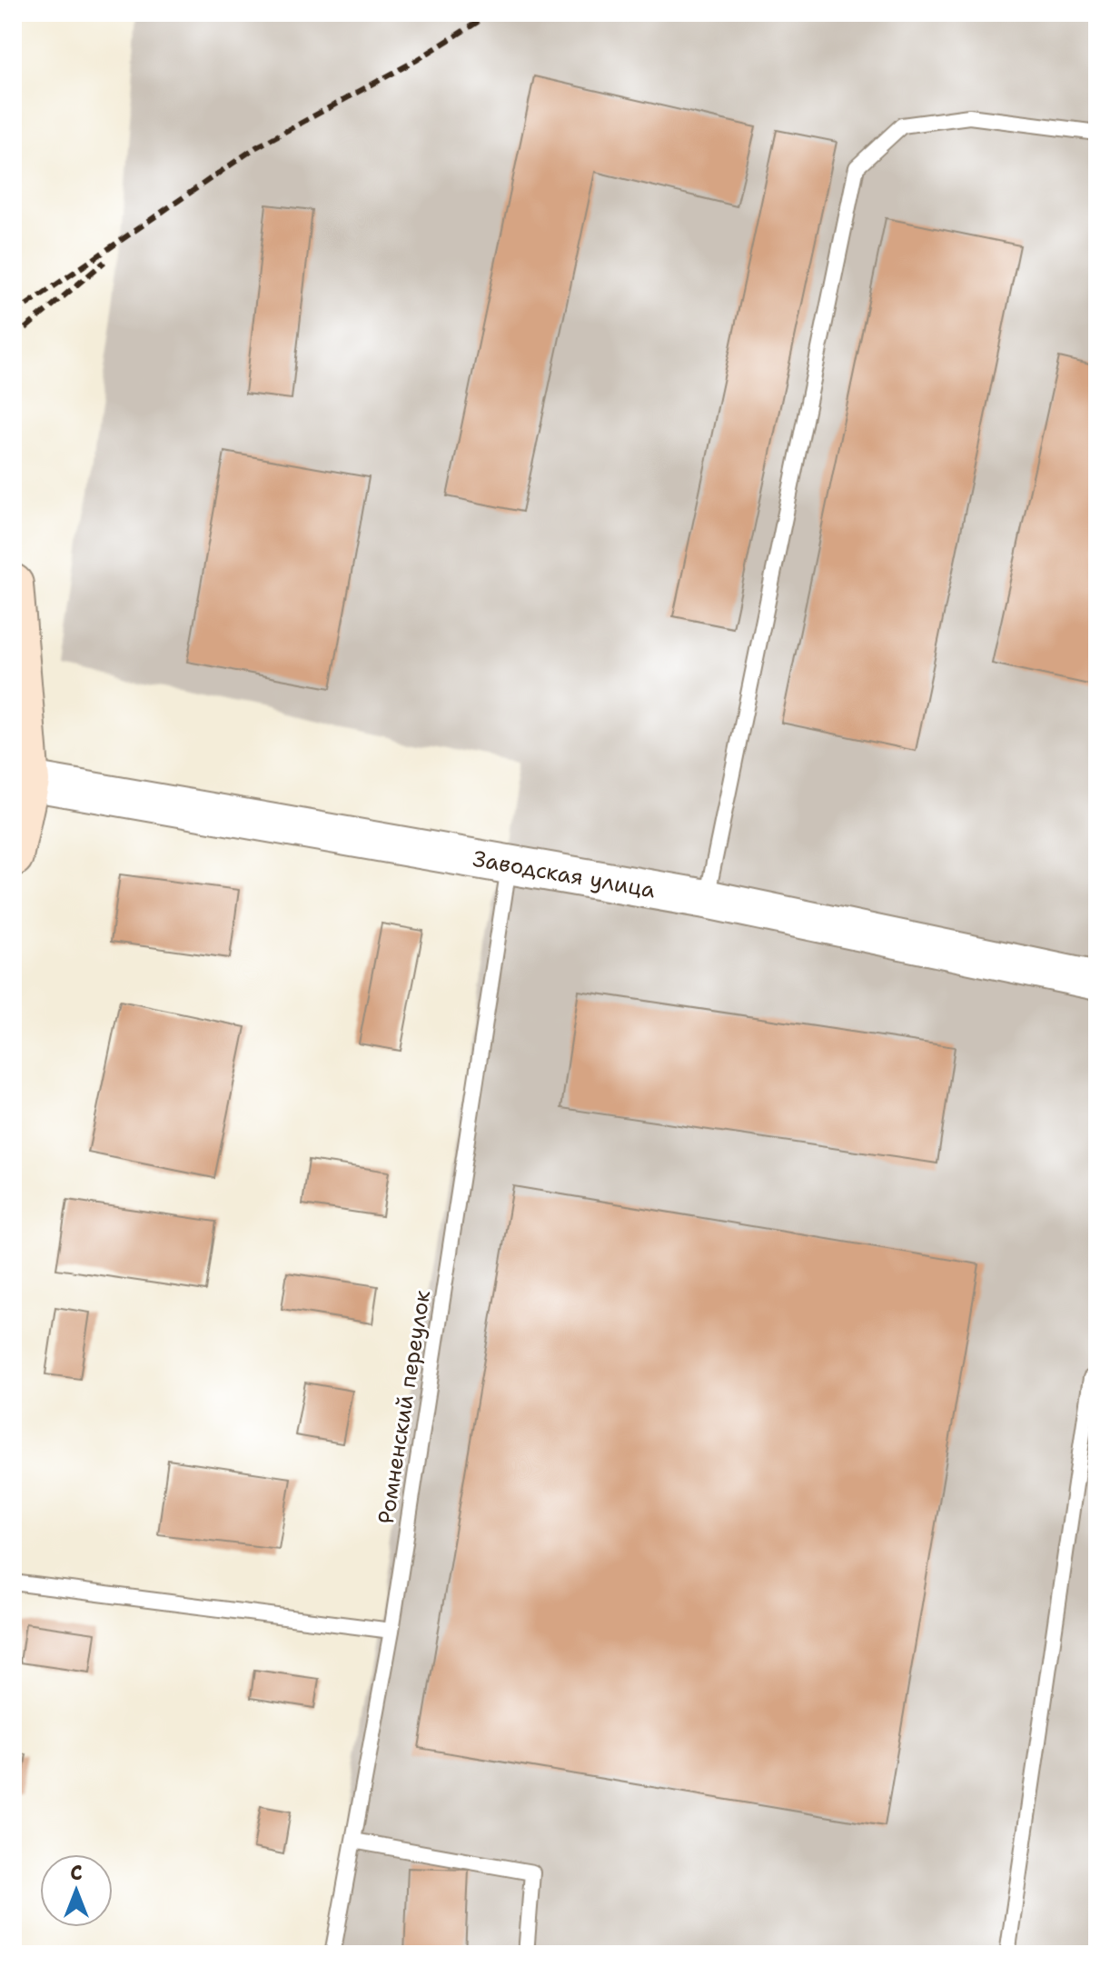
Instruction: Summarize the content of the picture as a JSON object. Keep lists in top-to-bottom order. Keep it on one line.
{"streets":{"street":["Заводская улица"],"lane":["Ромненский переулок"]},"crossings":[["Заводская улица","Ромненский переулок"]],"north":"top"}
